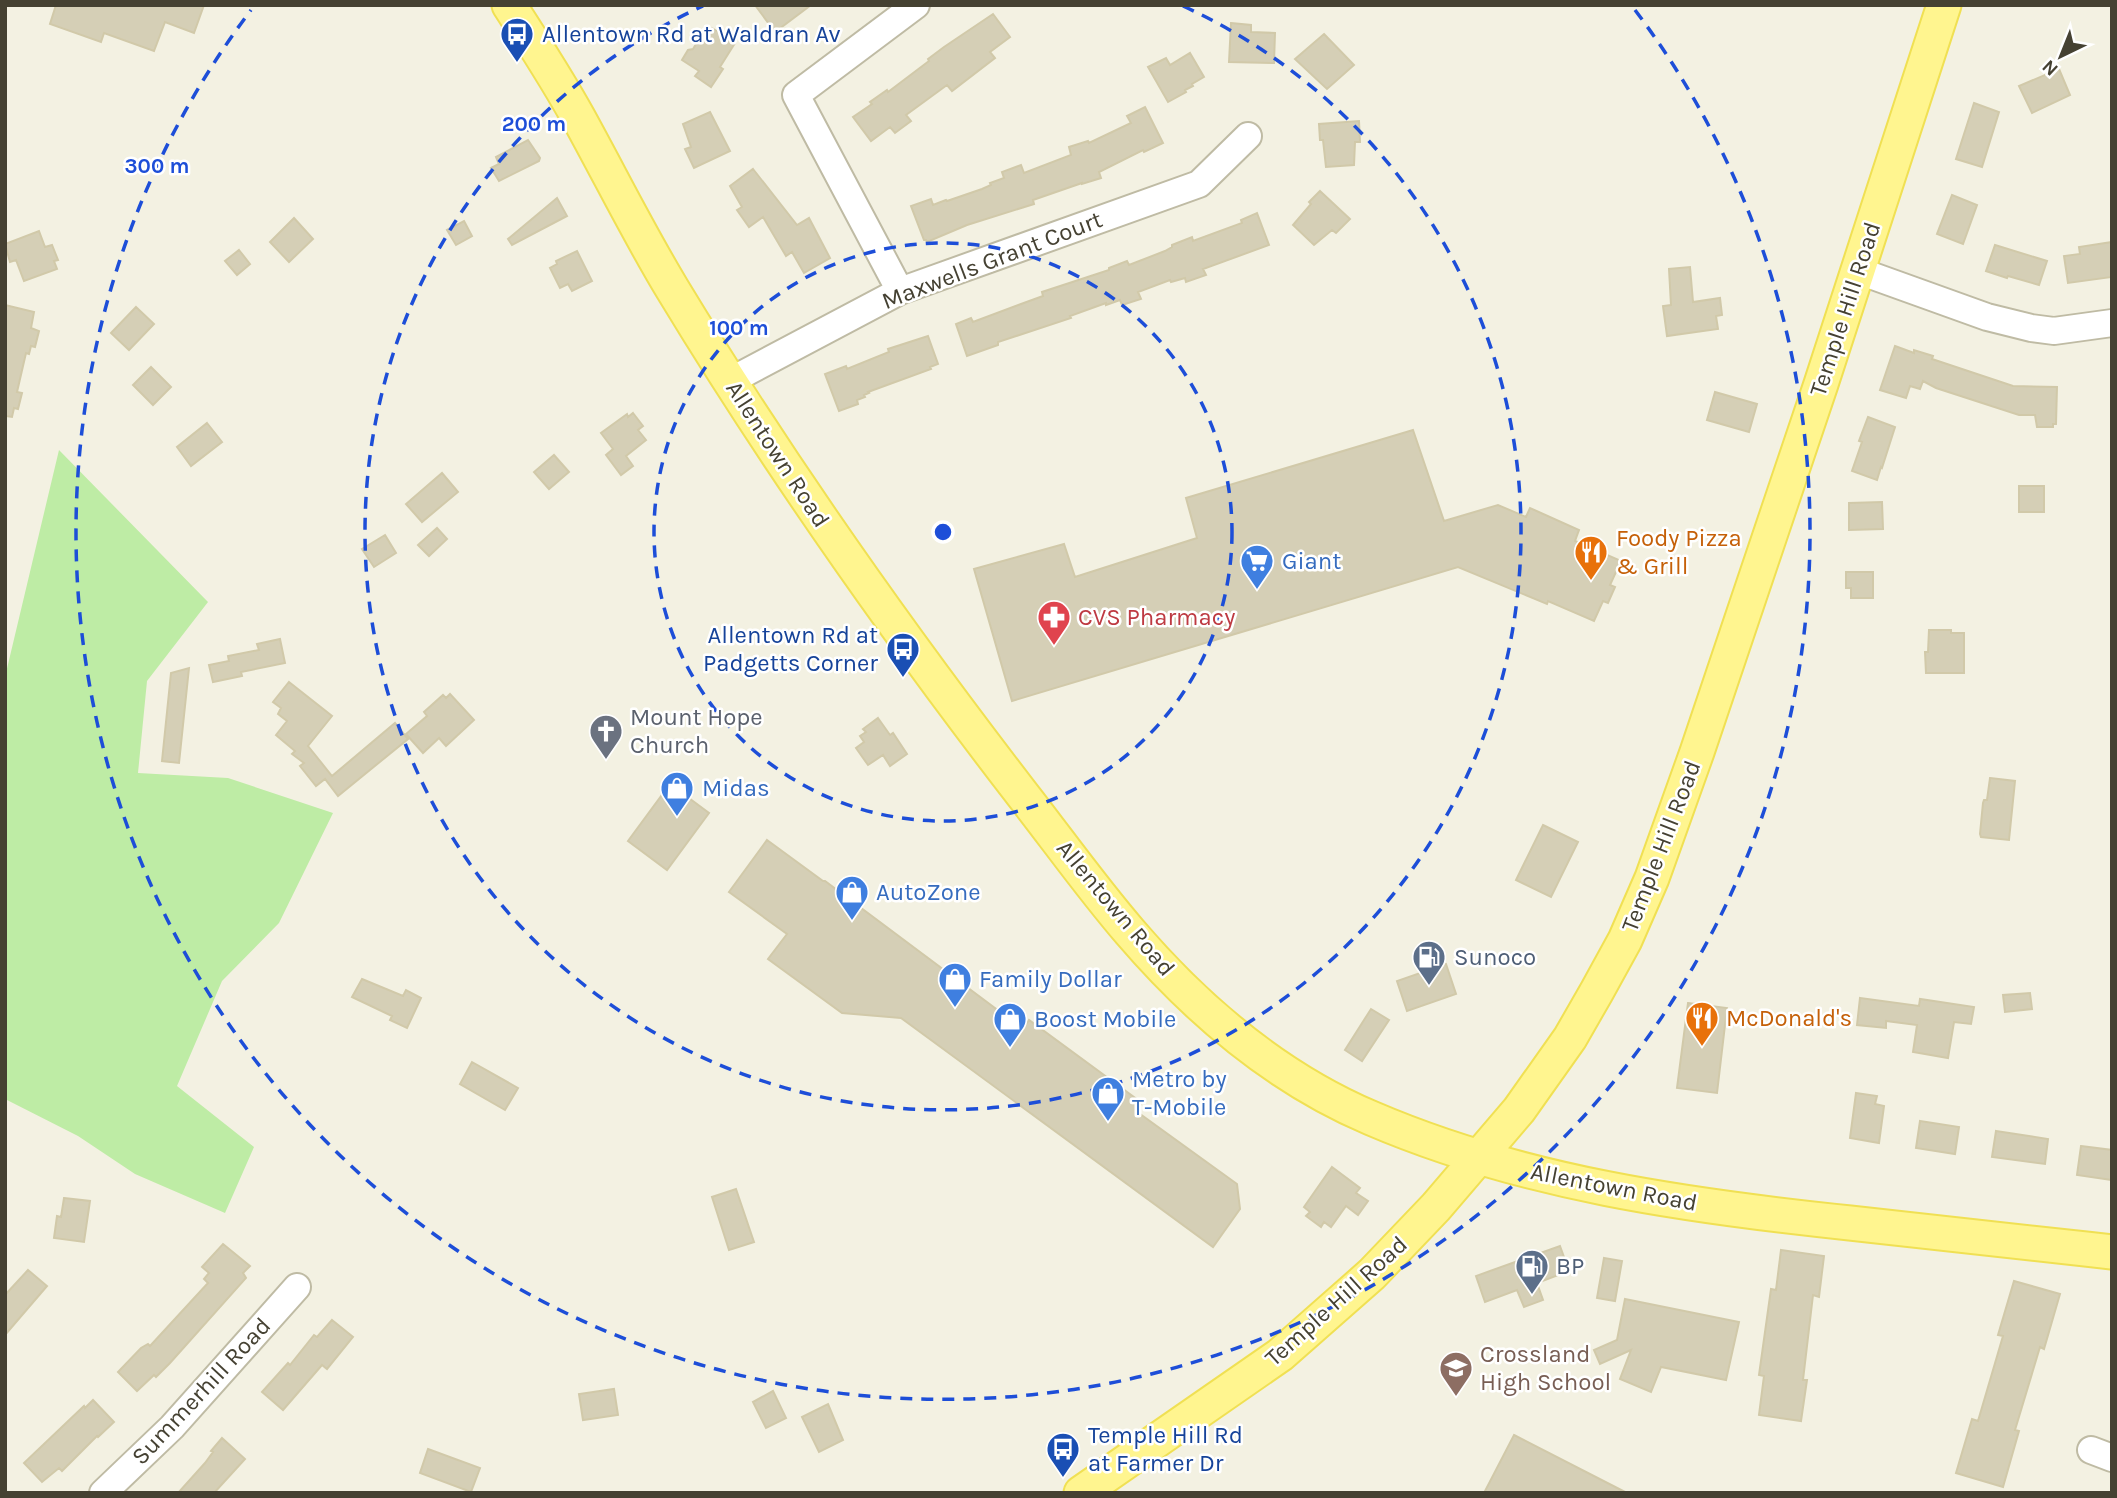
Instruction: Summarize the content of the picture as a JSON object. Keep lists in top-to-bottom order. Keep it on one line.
{"streets":{"main road":["Temple Hill Road","Allentown Road"],"street":["Maxwells Grant Court","Summerhill Road"]},"crossings":[["Maxwells Grant Court","Allentown Road"],["Temple Hill Road","Allentown Road"]],"places":{"bus stop":["Allentown Rd at Waldran Av","Allentown Rd at Padgetts Corner","Temple Hill Rd at Farmer Dr"],"restaurant":["Foody Pizza & Grill","McDonald's"],"supermarket":["Giant"],"pharmacy":["CVS Pharmacy"],"church":["Mount Hope Church"],"shop":["Midas","AutoZone","Family Dollar","Boost Mobile","Metro by T-Mobile"],"fuel station":["Sunoco","BP"],"school or university":["Crossland High School"]},"north":"bottom left","rings":["200 m","300 m","100 m"]}
